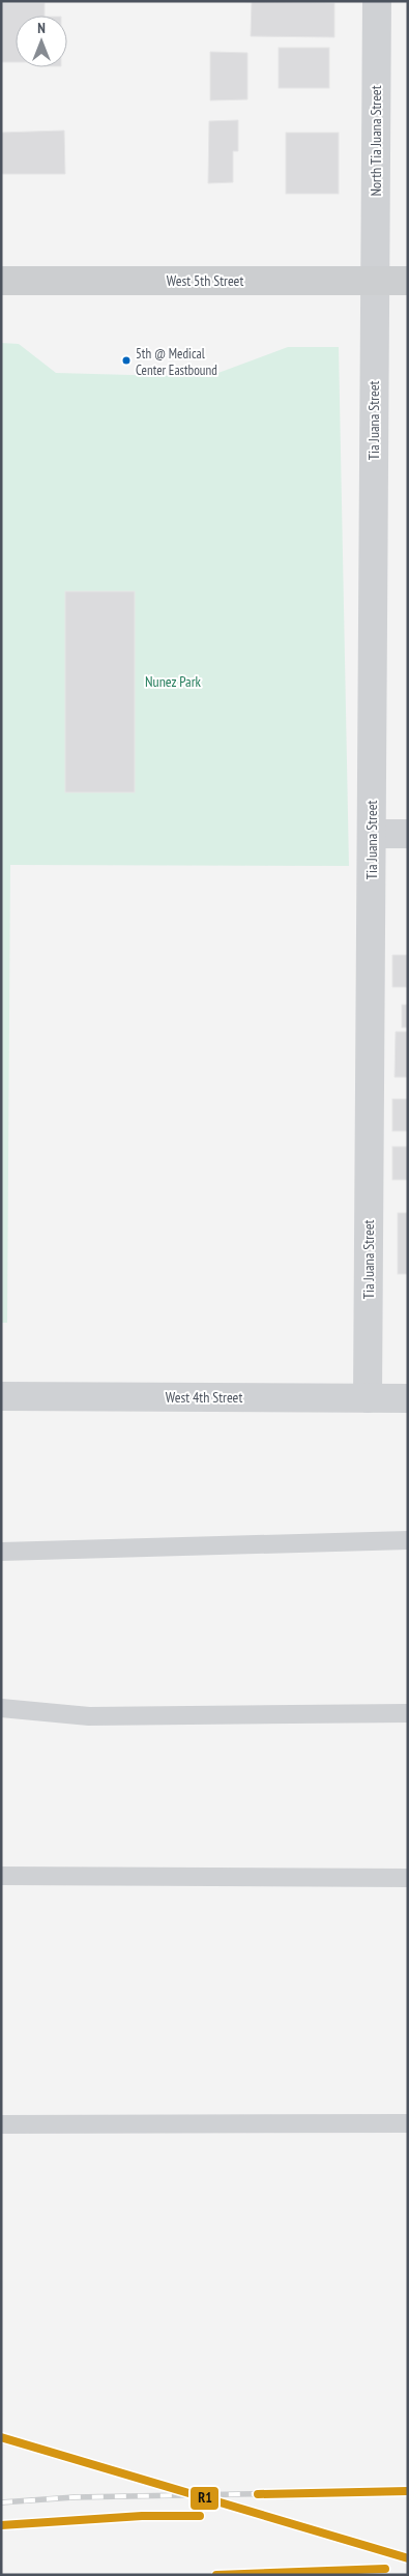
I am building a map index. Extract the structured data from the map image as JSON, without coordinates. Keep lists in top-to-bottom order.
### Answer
{
  "streets": {
    "main road": ["West 5th Street"],
    "street": ["North Tia Juana Street", "Tia Juana Street", "West 4th Street"]
  },
  "crossings": [
    ["North Tia Juana Street", "West 5th Street"],
    ["North Tia Juana Street", "Tia Juana Street"],
    ["West 5th Street", "Tia Juana Street"],
    ["Tia Juana Street", "West 4th Street"]
  ],
  "parks": ["Nunez Park"],
  "places": ["5th @ Medical Center Eastbound"],
  "lines": ["transit line R1"],
  "north": "top"
}
